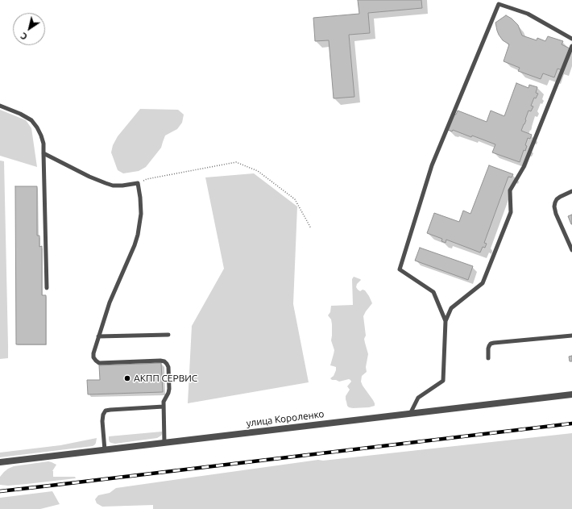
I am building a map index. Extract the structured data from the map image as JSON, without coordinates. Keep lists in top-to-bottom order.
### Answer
{
  "streets": {
    "street": ["улица Короленко"]
  },
  "places": ["АКПП СЕРВИС"],
  "north": "bottom left"
}
